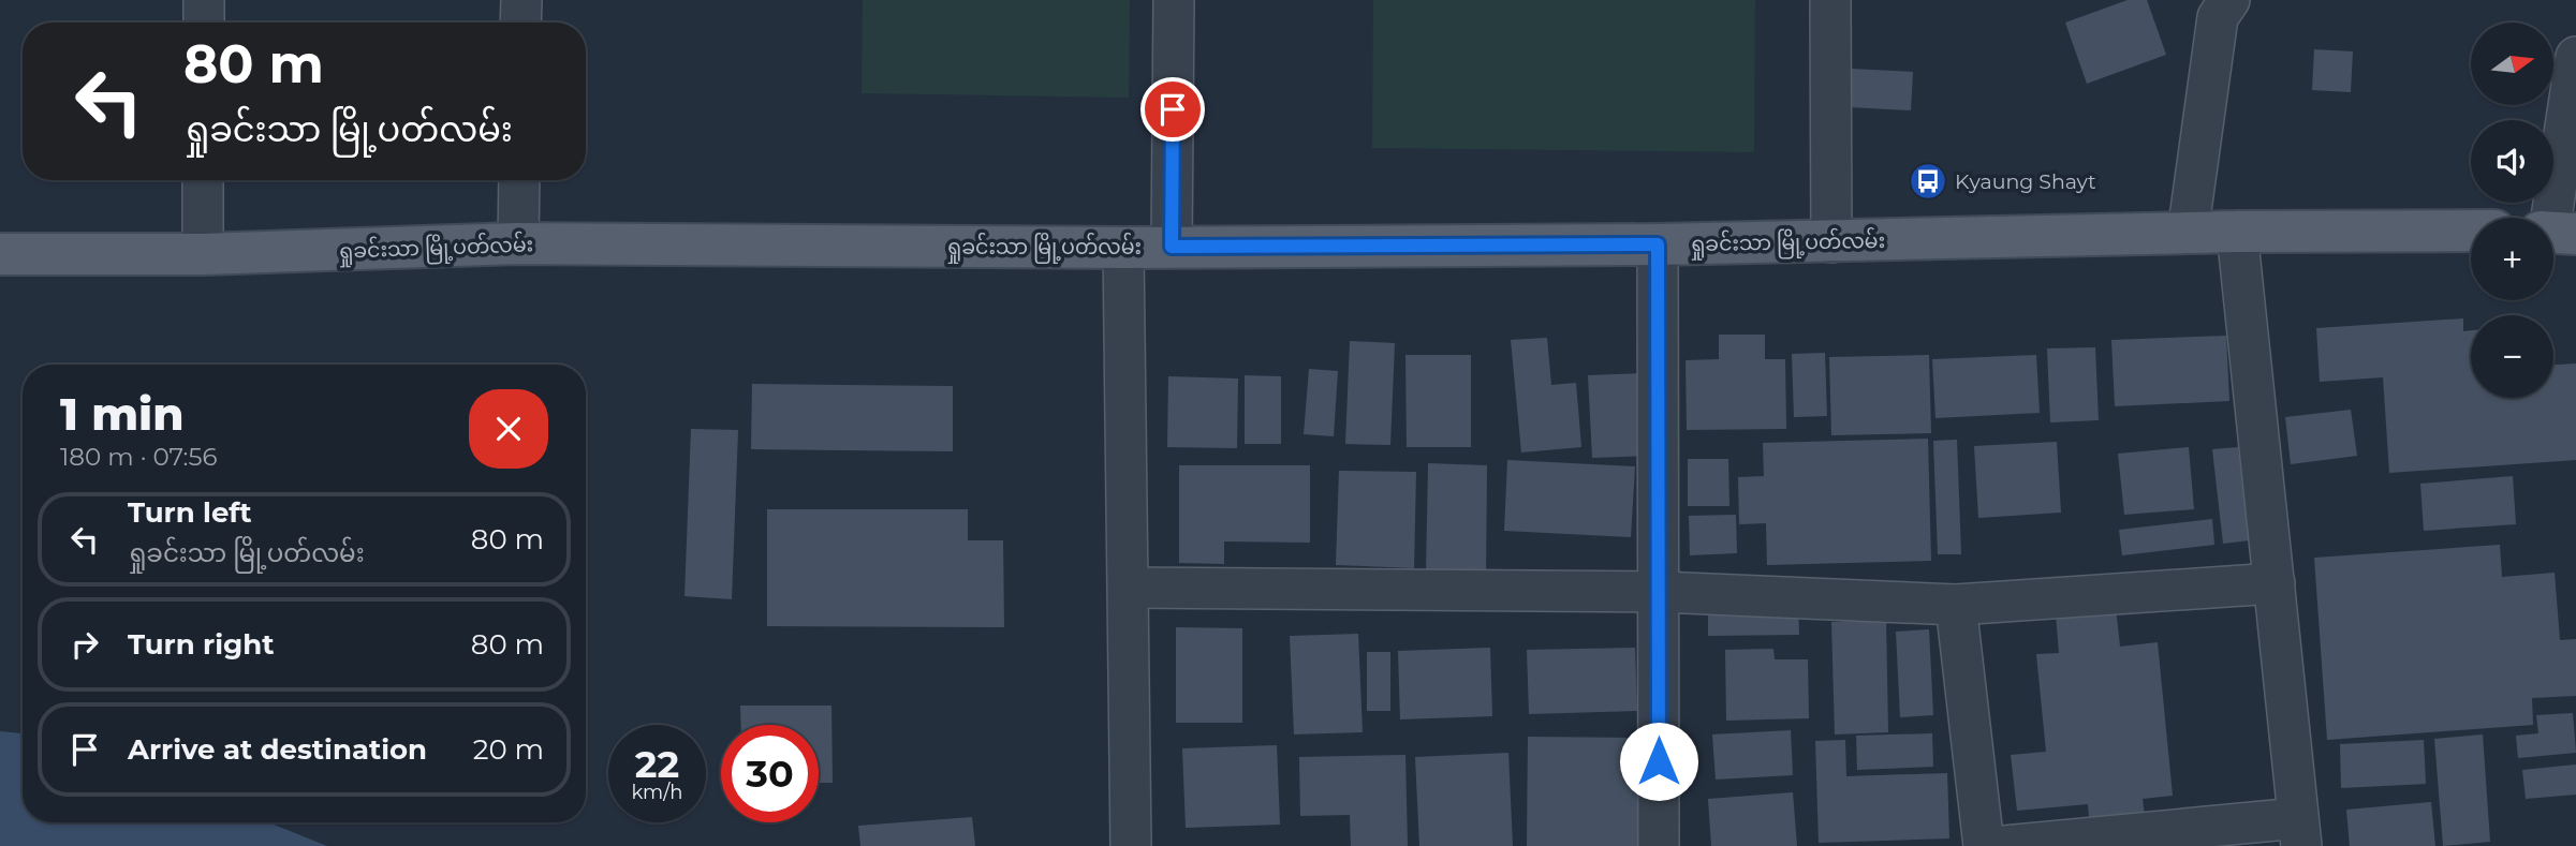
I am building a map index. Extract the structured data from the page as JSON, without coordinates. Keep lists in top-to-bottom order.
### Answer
{
  "streets": {
    "main road": ["ရှုခင်းသာ မြို့ပတ်လမ်း"]
  },
  "places": {
    "bus stop": ["Kyaung Shayt"]
  },
  "north": "right",
  "page": {
    "map_buttons": ["+", "−"],
    "turn": ["80 m", "ရှုခင်းသာ မြို့ပတ်လမ်း"],
    "heading": ["1 min", "180 m · 07:56"],
    "list": [
      {
        "name": "Turn left",
        "note": "ရှုခင်းသာ မြို့ပတ်လမ်း",
        "value": "80 m"
      },
      {
        "name": "Turn right",
        "value": "80 m"
      },
      {
        "name": "Arrive at destination",
        "value": "20 m"
      }
    ],
    "speed": "22 km/h",
    "limit": "30"
  }
}
